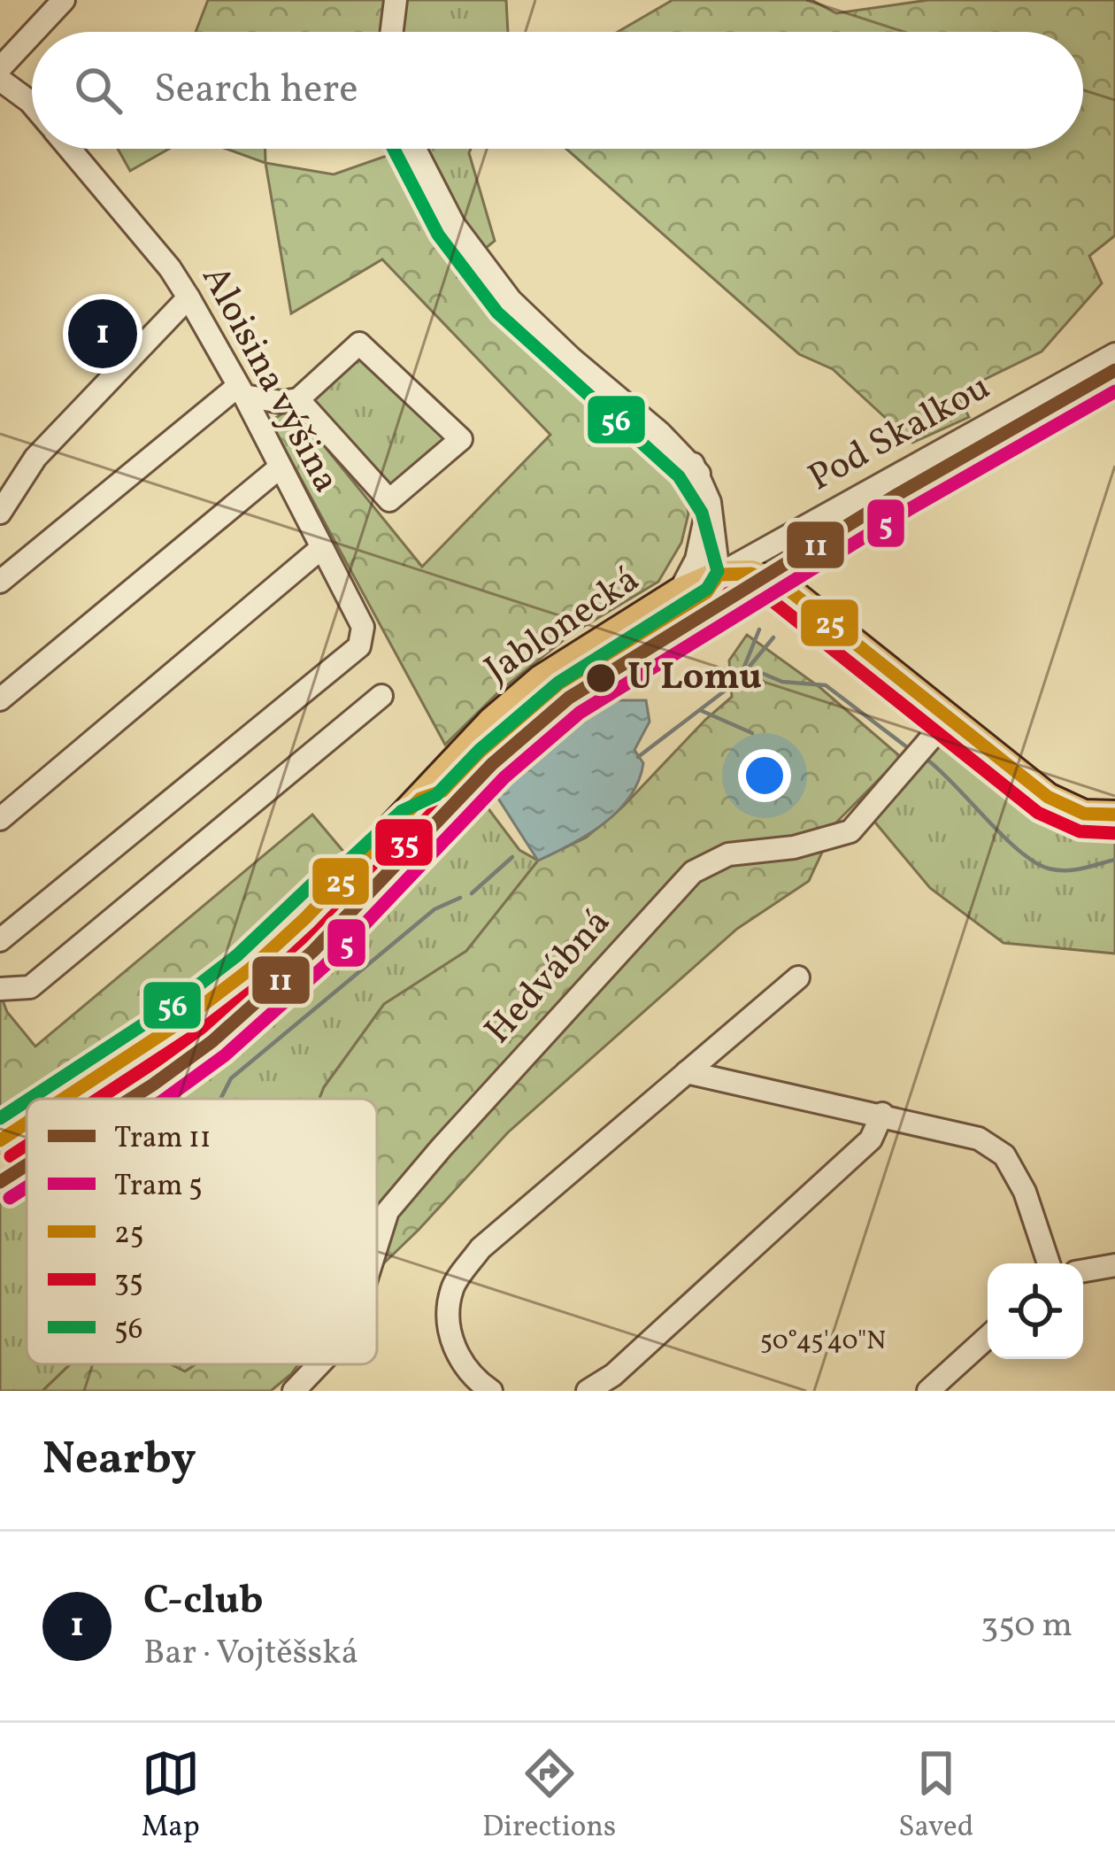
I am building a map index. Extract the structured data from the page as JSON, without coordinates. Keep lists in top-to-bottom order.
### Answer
{
  "streets": {
    "main road": ["Jablonecká"],
    "street": ["Aloisina výšina", "Pod Skalkou", "Hedvábná"]
  },
  "crossings": [
    ["Pod Skalkou", "Jablonecká"]
  ],
  "places": ["U Lomu"],
  "lines": [
    "transit line 56",
    "tram line 11",
    "tram line 5",
    "transit line 25",
    "transit line 35"
  ],
  "legend": [
    "Tram 11",
    "Tram 5",
    "25",
    "35",
    "56"
  ],
  "page": {
    "search": "Search here",
    "pins": "1",
    "heading": "Nearby",
    "list": [
      {
        "mark": "1",
        "name": "C-club",
        "note": "Bar · Vojtěšská",
        "value": "350 m"
      }
    ],
    "nav": ["Map", "Directions", "Saved"]
  },
  "coordinates": ["50°45'40\"N"]
}
